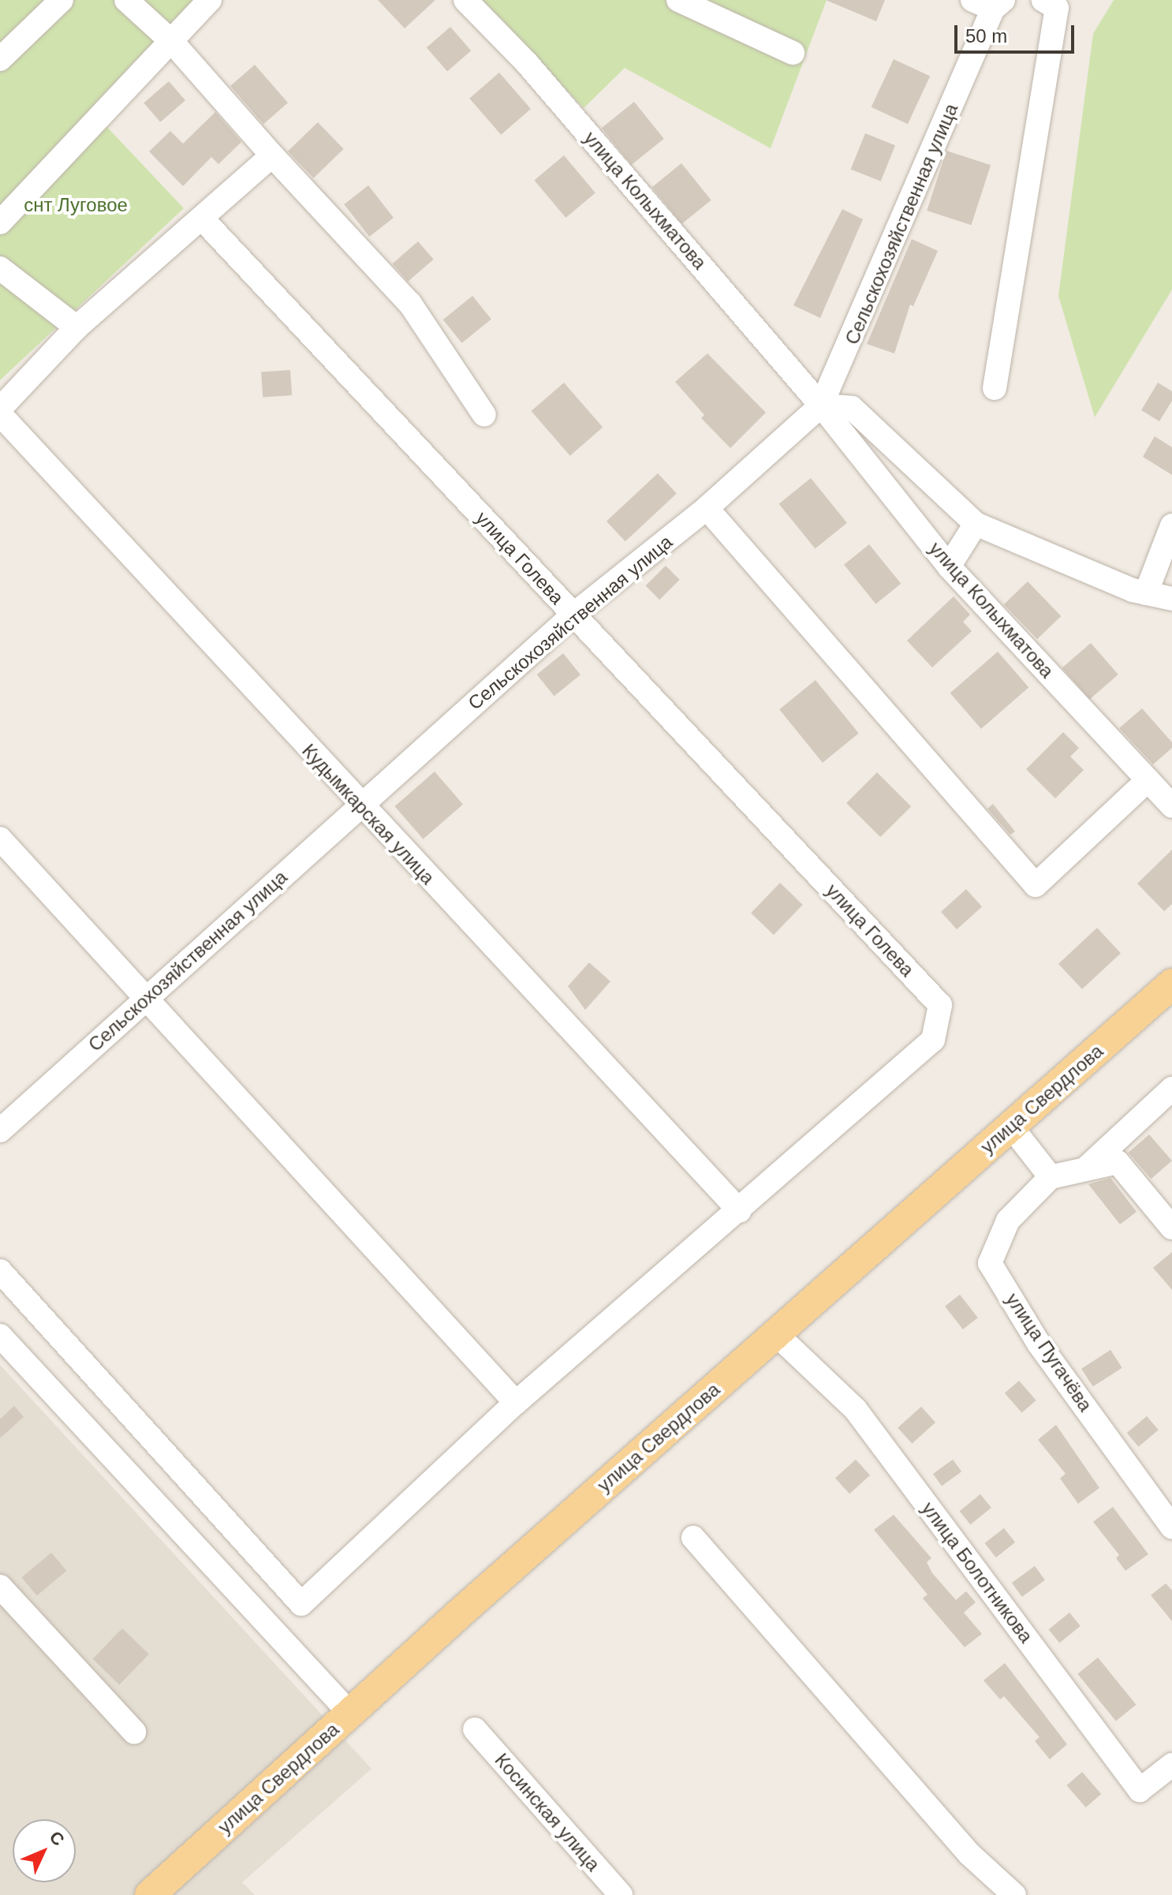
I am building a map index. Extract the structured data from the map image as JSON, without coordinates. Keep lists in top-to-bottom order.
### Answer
{
  "streets": {
    "main road": ["улица Свердлова"],
    "street": [
      "улица Колыхматова",
      "Сельскохозяйственная улица",
      "улица Голева",
      "Кудымкарская улица",
      "улица Пугачёва",
      "улица Болотникова",
      "Косинская улица"
    ]
  },
  "crossings": [
    ["улица Колыхматова", "Сельскохозяйственная улица"],
    ["Сельскохозяйственная улица", "улица Голева"],
    ["Сельскохозяйственная улица", "Кудымкарская улица"],
    ["улица Голева", "Кудымкарская улица"],
    ["улица Свердлова", "улица Болотникова"]
  ],
  "parks": ["снт Луговое"],
  "scale_bar": "50 m",
  "north": "top right"
}
